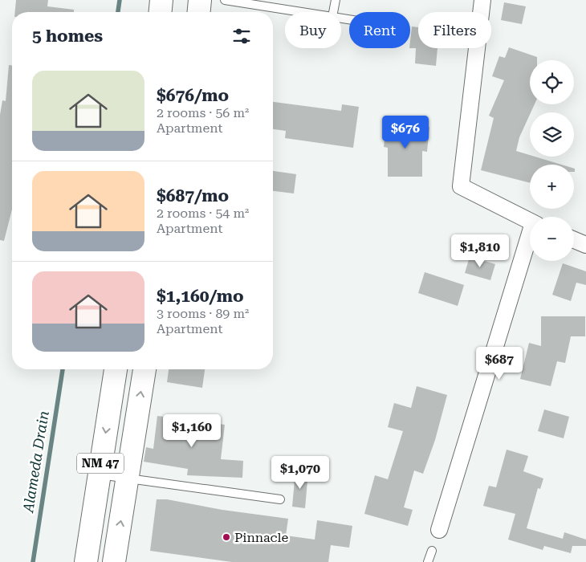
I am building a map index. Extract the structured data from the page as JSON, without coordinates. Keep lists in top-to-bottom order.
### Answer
{
  "streets": {
    "main road": ["NM 47"]
  },
  "water": ["Alameda Drain"],
  "places": ["Pinnacle"],
  "page": {
    "chip": ["Buy", "Rent", "Filters"],
    "heading": "5 homes",
    "map_buttons": ["+", "−"],
    "list": [
      {
        "name": "$676/mo",
        "note": "2 rooms · 56 m² · Apartment"
      },
      {
        "name": "$687/mo",
        "note": "2 rooms · 54 m² · Apartment"
      },
      {
        "name": "$1,160/mo",
        "note": "3 rooms · 89 m² · Apartment"
      }
    ],
    "price": [
      "$676",
      "$1,810",
      "$687",
      "$1,160",
      "$1,070"
    ]
  }
}
